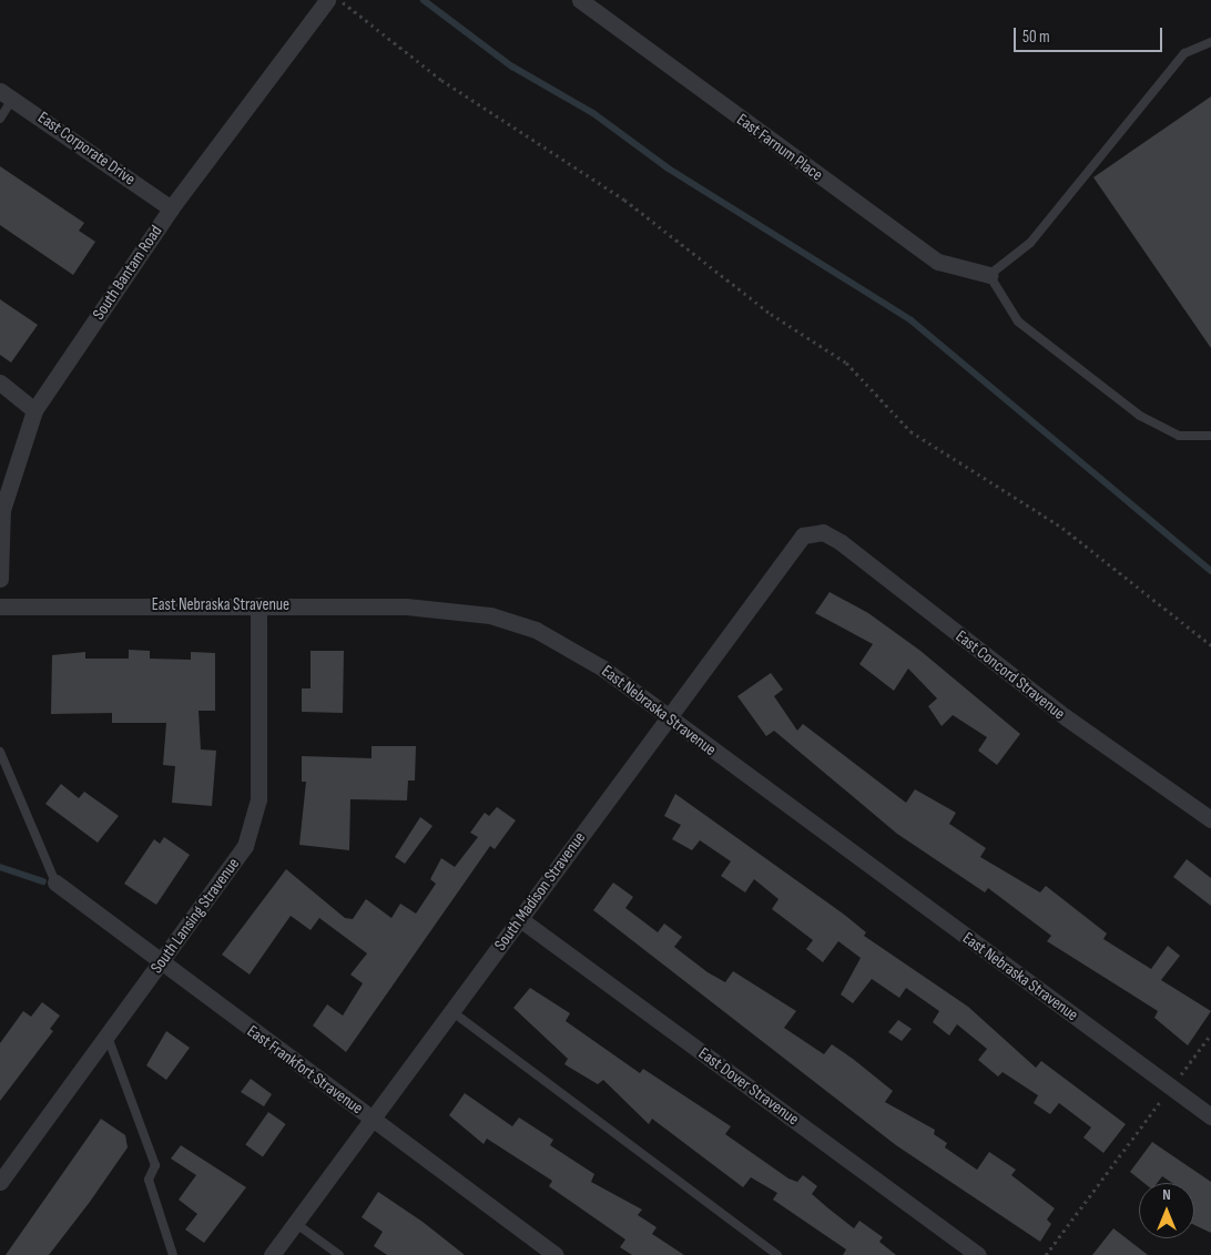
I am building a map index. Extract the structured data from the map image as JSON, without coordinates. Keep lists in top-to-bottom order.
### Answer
{
  "streets": {
    "street": [
      "East Farnum Place",
      "East Corporate Drive",
      "South Bantam Road",
      "East Nebraska Stravenue",
      "East Concord Stravenue",
      "South Madison Stravenue",
      "South Lansing Stravenue",
      "East Frankfort Stravenue",
      "East Dover Stravenue"
    ]
  },
  "crossings": [
    ["East Corporate Drive", "South Bantam Road"],
    ["East Nebraska Stravenue", "South Madison Stravenue"],
    ["East Nebraska Stravenue", "South Lansing Stravenue"],
    ["East Concord Stravenue", "South Madison Stravenue"],
    ["South Madison Stravenue", "East Frankfort Stravenue"],
    ["South Madison Stravenue", "East Dover Stravenue"],
    ["South Lansing Stravenue", "East Frankfort Stravenue"]
  ],
  "scale_bar": "50 m",
  "north": "top"
}
